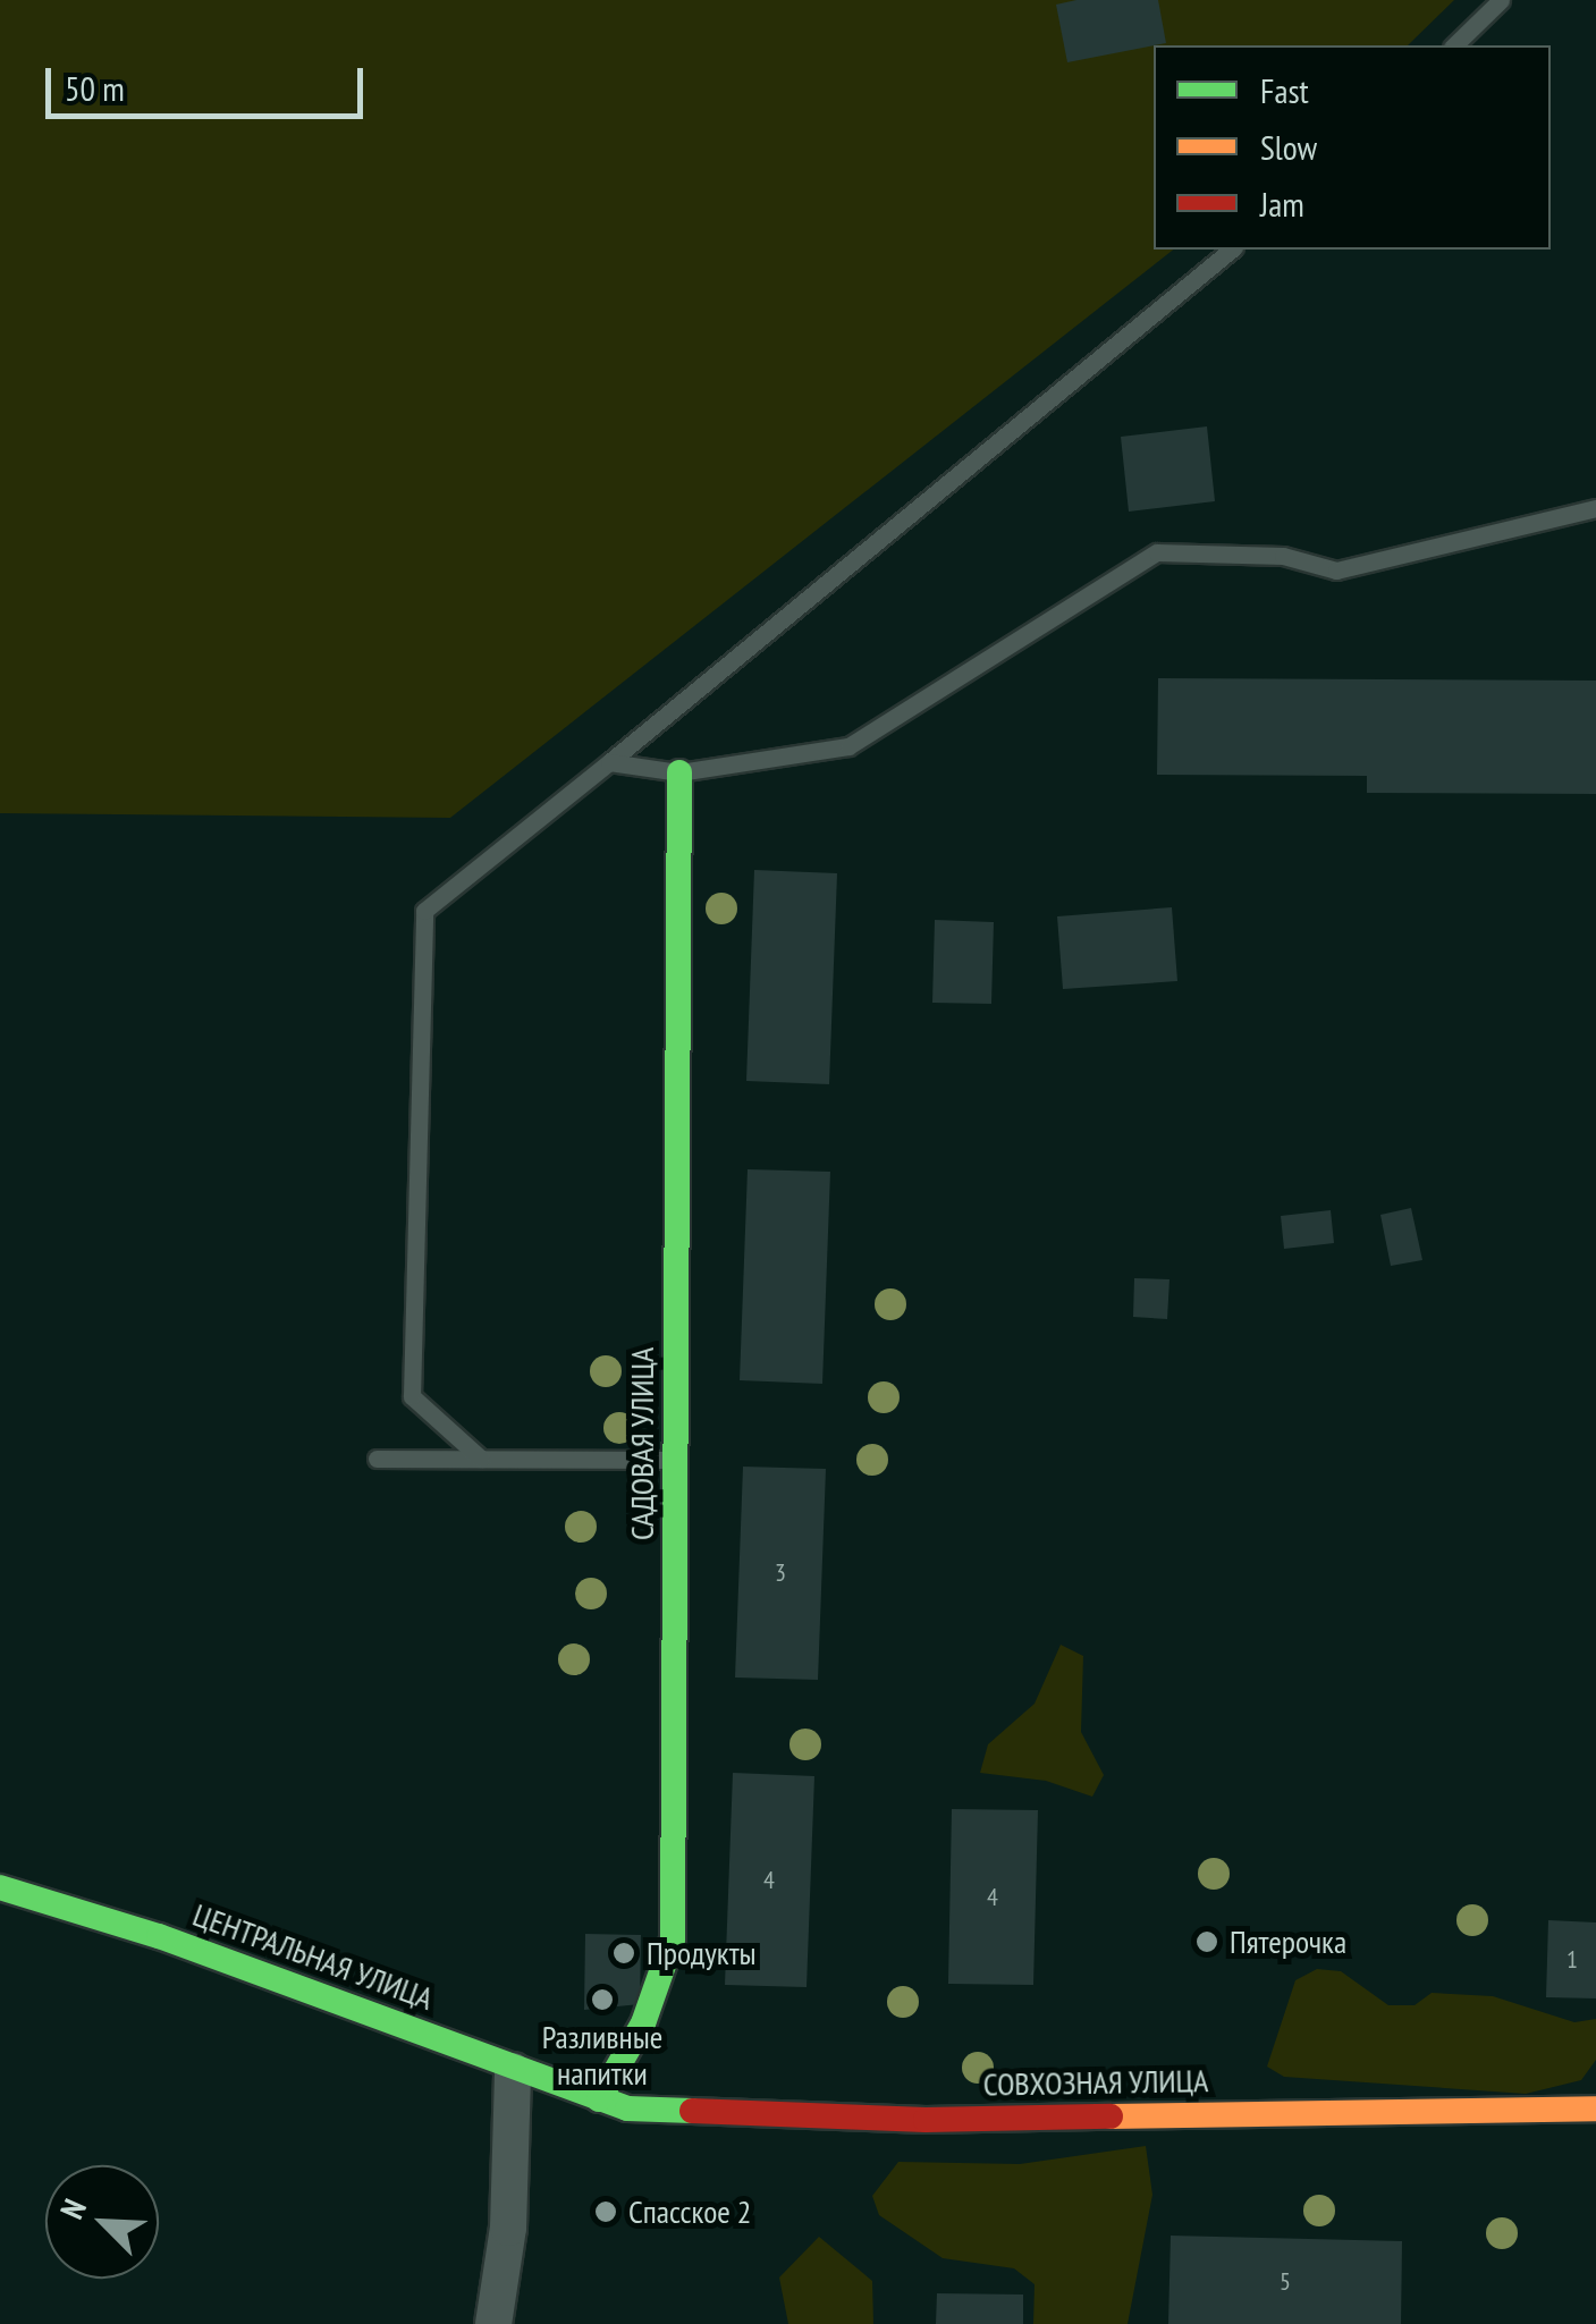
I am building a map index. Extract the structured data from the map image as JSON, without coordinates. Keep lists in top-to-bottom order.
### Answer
{
  "streets": {
    "street": ["САДОВАЯ УЛИЦА", "ЦЕНТРАЛЬНАЯ УЛИЦА", "СОВХОЗНАЯ УЛИЦА"]
  },
  "crossings": [
    ["САДОВАЯ УЛИЦА", "ЦЕНТРАЛЬНАЯ УЛИЦА"],
    ["САДОВАЯ УЛИЦА", "СОВХОЗНАЯ УЛИЦА"],
    ["ЦЕНТРАЛЬНАЯ УЛИЦА", "СОВХОЗНАЯ УЛИЦА"]
  ],
  "places": [
    "Пятерочка",
    "Продукты",
    "Разливные напитки",
    "Спасское 2"
  ],
  "house_numbers": [
    "3",
    "4",
    "4",
    "1",
    "5"
  ],
  "legend": ["Fast", "Slow", "Jam"],
  "scale_bar": "50 m",
  "north": "top left"
}
